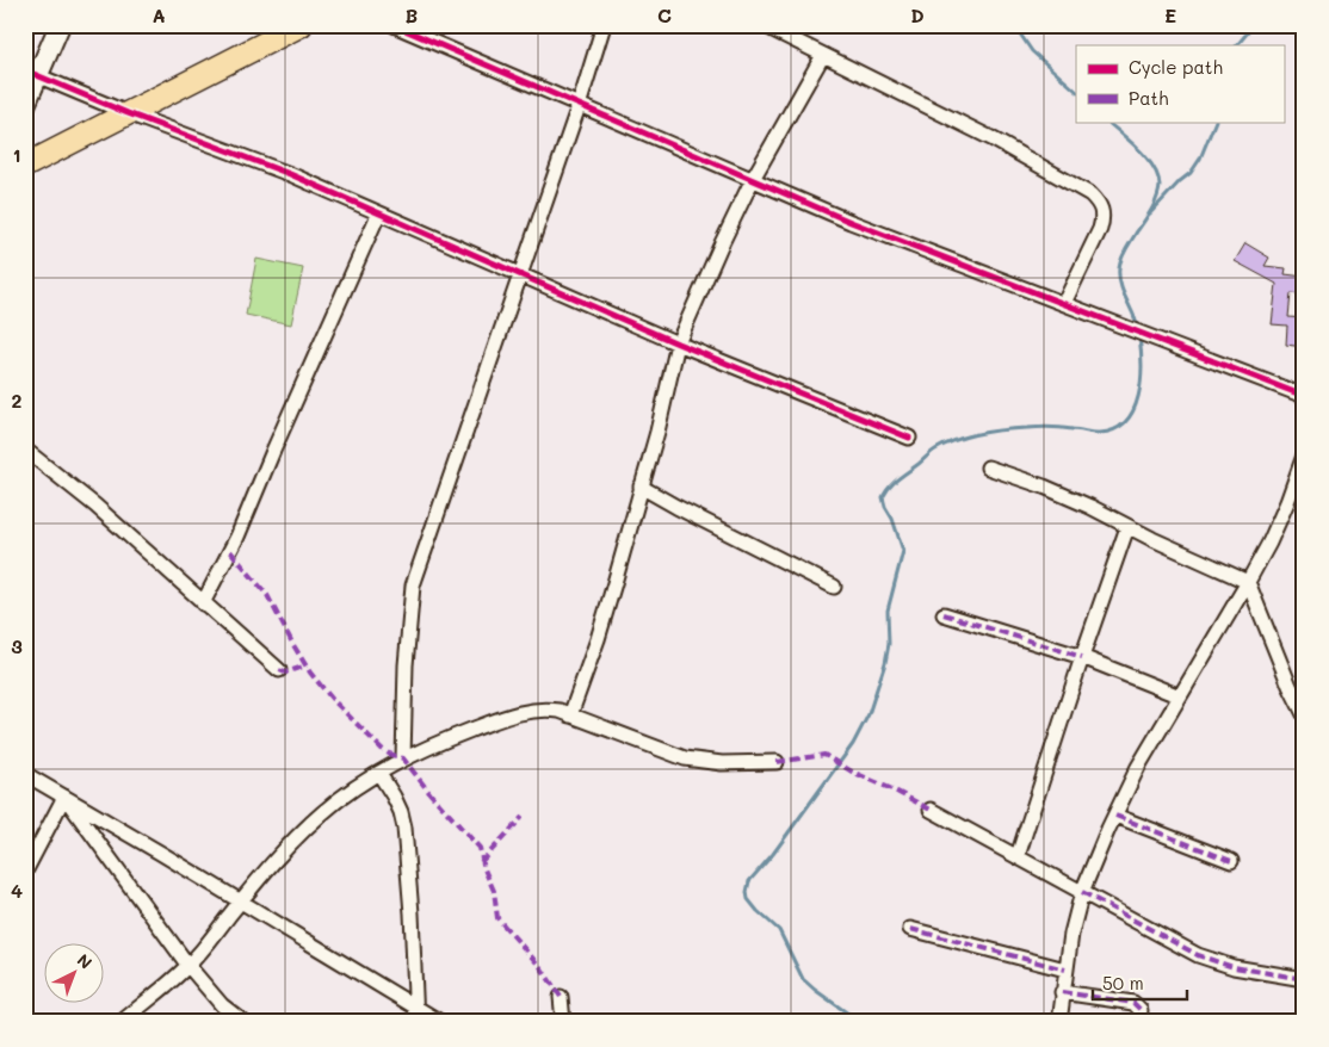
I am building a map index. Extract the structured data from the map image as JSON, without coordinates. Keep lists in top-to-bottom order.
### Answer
{
  "legend": ["Cycle path", "Path"],
  "scale_bar": "50 m",
  "north": "top right",
  "grid": {
    "columns": [
      "A",
      "B",
      "C",
      "D",
      "E"
    ],
    "rows": [
      "1",
      "2",
      "3",
      "4"
    ]
  }
}
